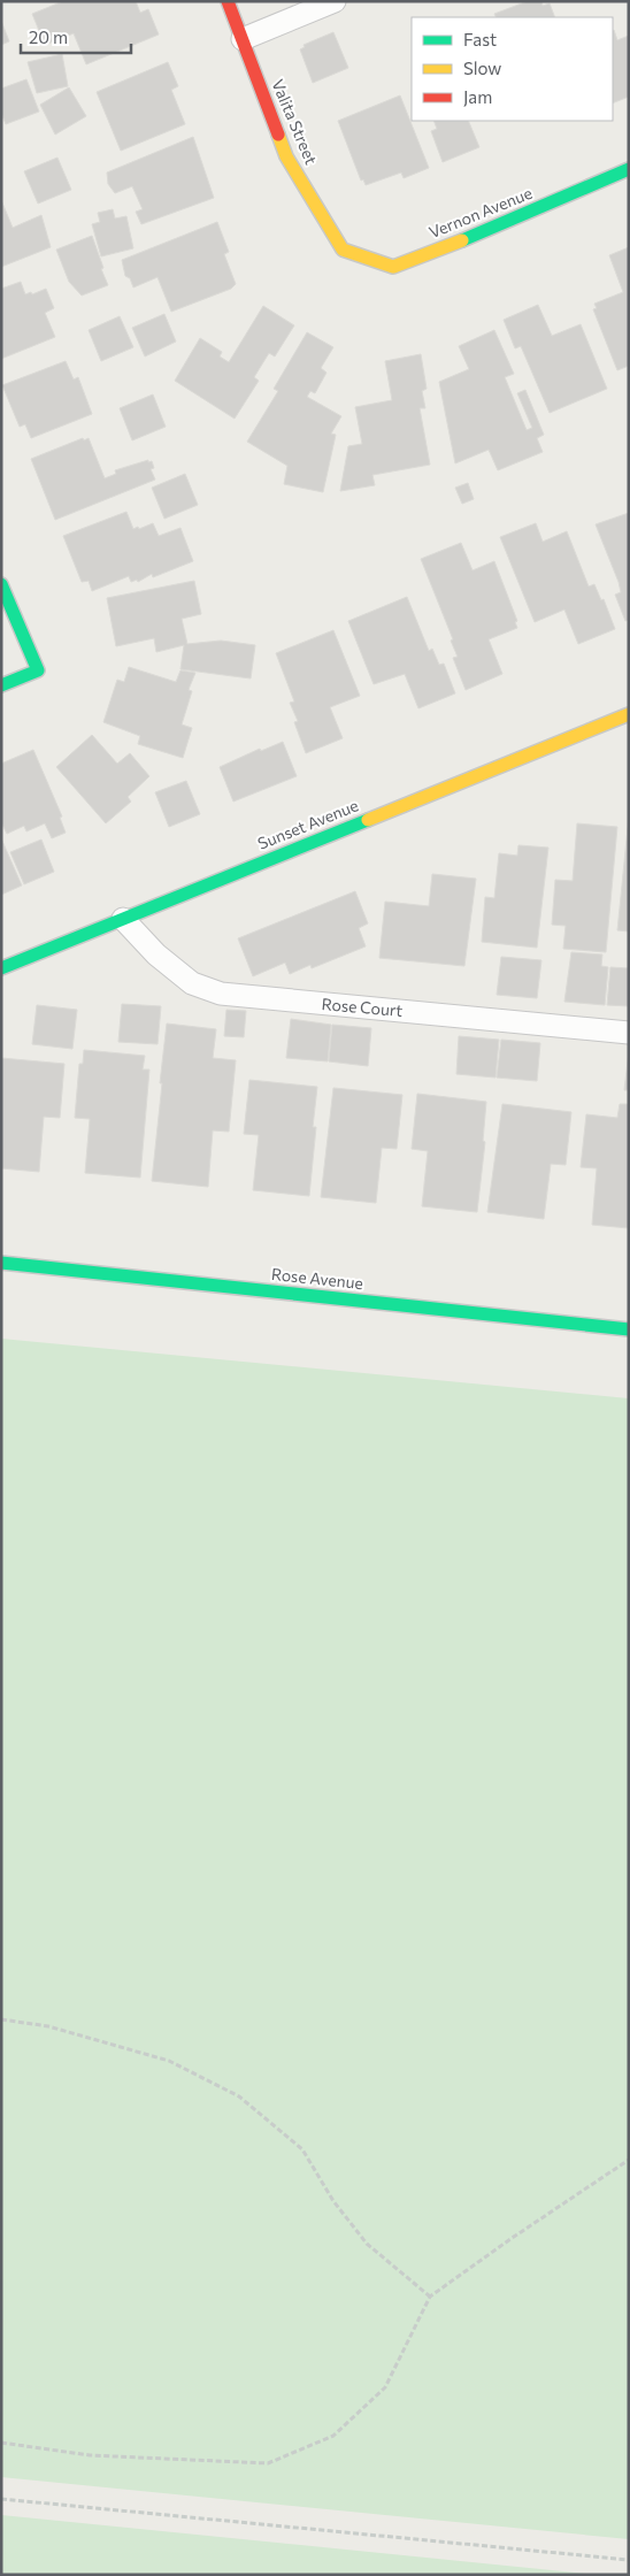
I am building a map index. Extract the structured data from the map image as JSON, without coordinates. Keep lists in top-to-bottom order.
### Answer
{
  "streets": {
    "street": [
      "Valita Street",
      "Vernon Avenue",
      "Sunset Avenue",
      "Rose Avenue"
    ],
    "lane": ["Rose Court"]
  },
  "crossings": [
    ["Valita Street", "Vernon Avenue"],
    ["Sunset Avenue", "Rose Court"]
  ],
  "legend": ["Fast", "Slow", "Jam"],
  "scale_bar": "20 m"
}
